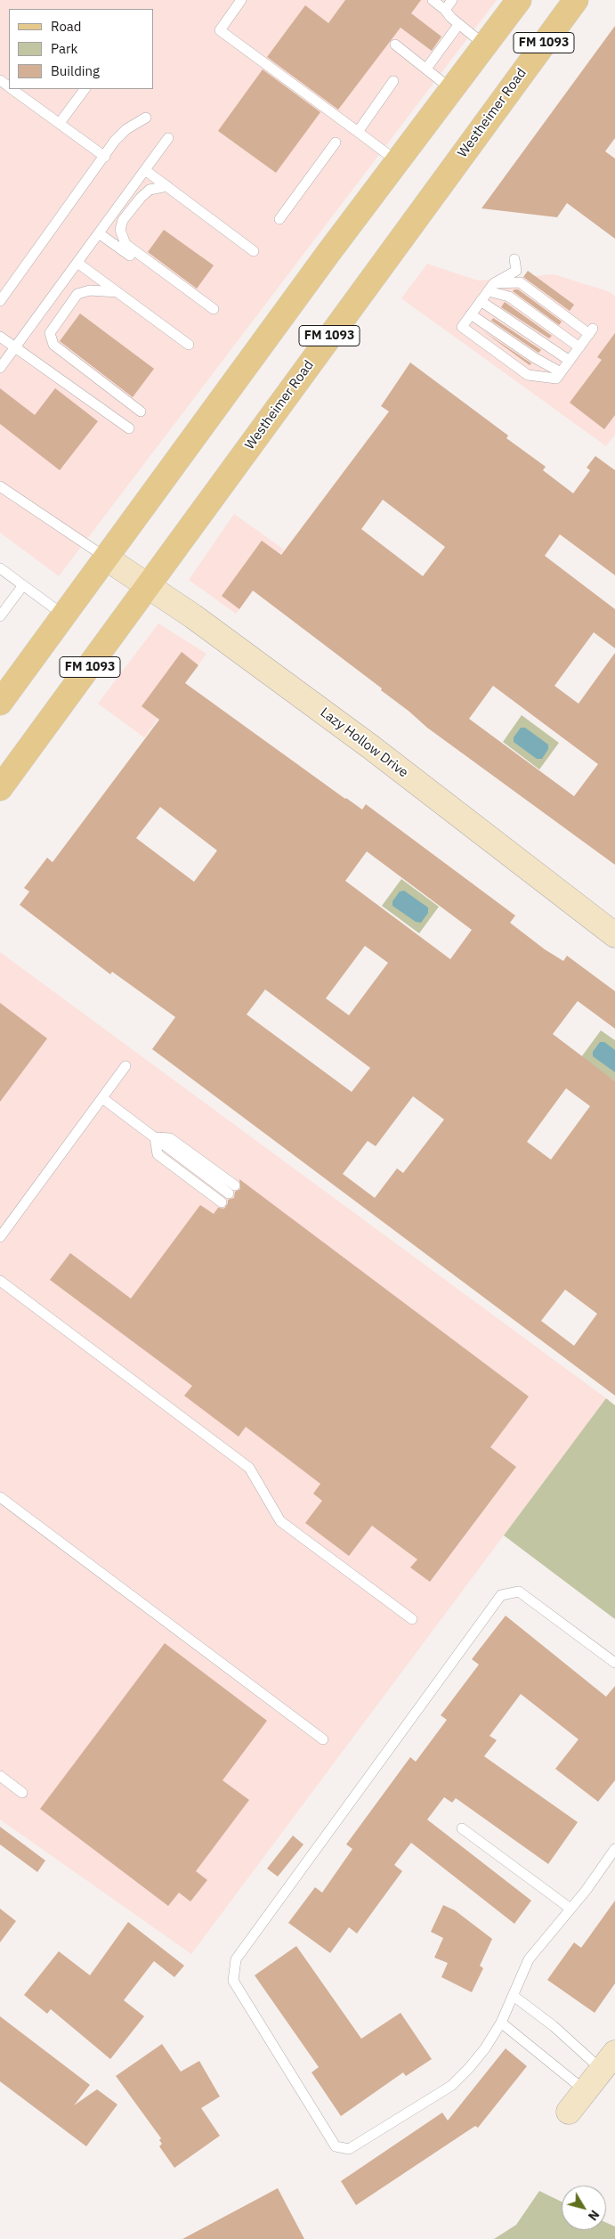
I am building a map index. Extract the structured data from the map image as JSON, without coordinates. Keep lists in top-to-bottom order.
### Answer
{
  "streets": {
    "main road": ["FM 1093", "Westheimer Road"],
    "street": ["Lazy Hollow Drive"]
  },
  "crossings": [
    ["FM 1093", "Lazy Hollow Drive"],
    ["Westheimer Road", "Lazy Hollow Drive"]
  ],
  "legend": ["Road", "Park", "Building"],
  "north": "bottom right"
}
